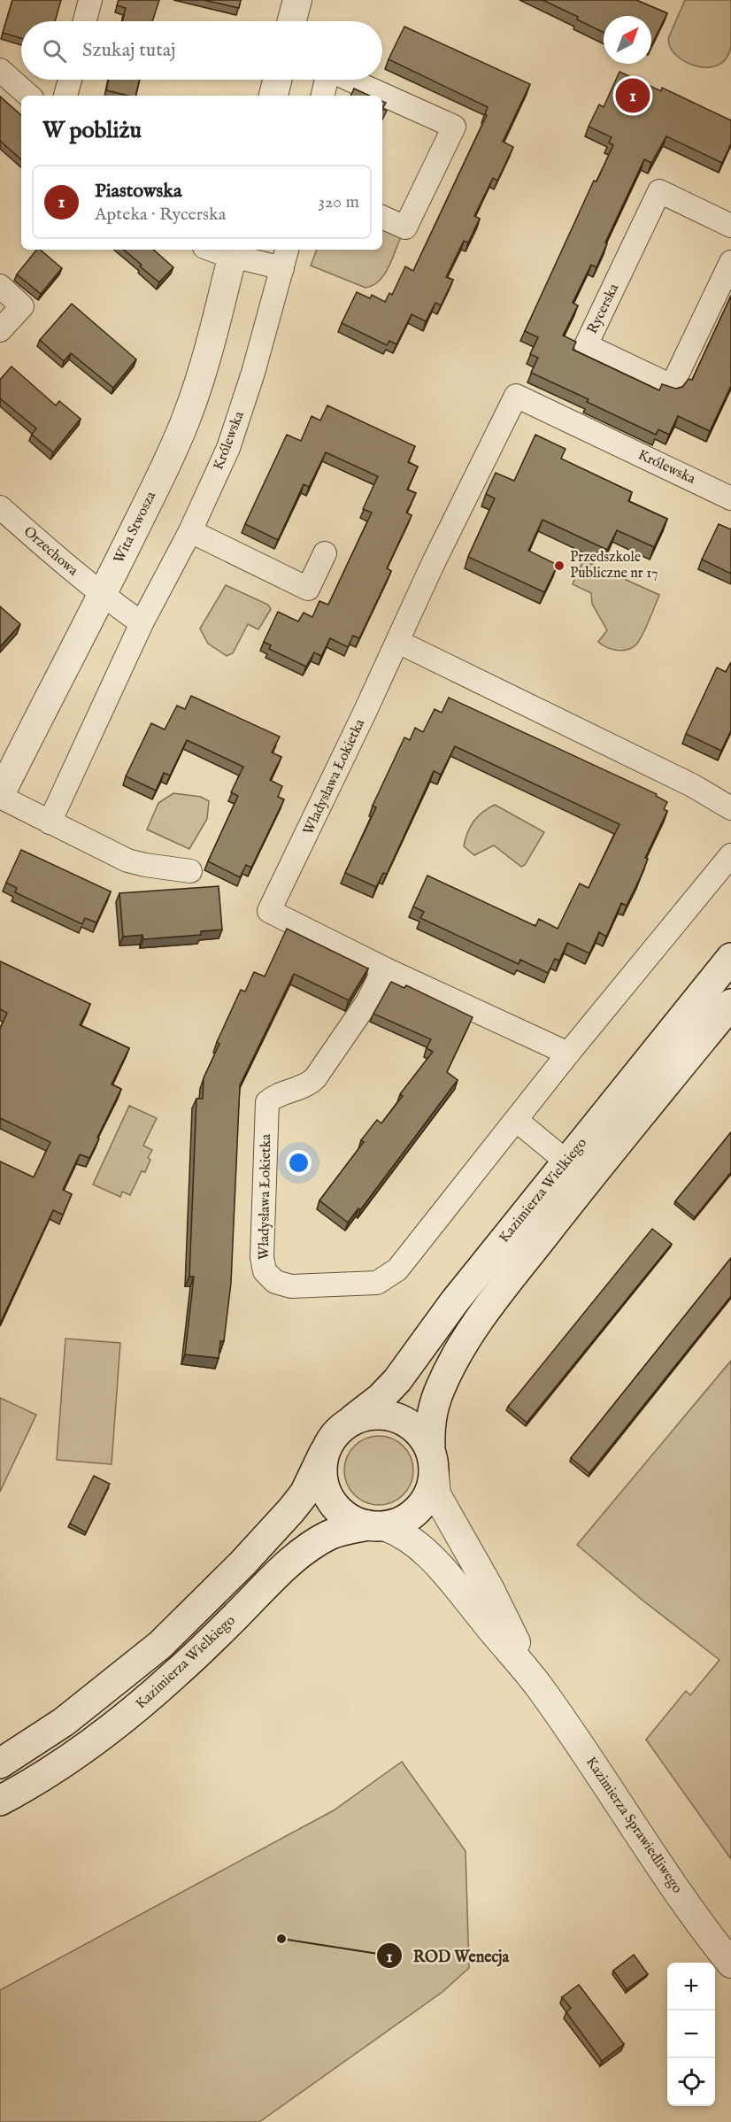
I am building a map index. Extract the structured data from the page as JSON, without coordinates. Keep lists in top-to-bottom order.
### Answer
{
  "streets": {
    "main road": ["Kazimierza Wielkiego"],
    "street": [
      "Rycerska",
      "Królewska",
      "Wita Stwosza",
      "Orzechowa",
      "Władysława Łokietka",
      "Kazimierza Sprawiedliwego"
    ]
  },
  "crossings": [
    ["Królewska", "Władysława Łokietka"],
    ["Wita Stwosza", "Orzechowa"],
    ["Kazimierza Wielkiego", "Kazimierza Sprawiedliwego"]
  ],
  "places": ["Przedszkole Publiczne nr 17", "ROD Wenecja"],
  "north": "top right",
  "page": {
    "search": "Szukaj tutaj",
    "pins": "1",
    "heading": "W pobliżu",
    "list": [
      {
        "mark": "1",
        "name": "Piastowska",
        "note": "Apteka · Rycerska",
        "value": "320 m"
      }
    ],
    "map_buttons": ["+", "−"]
  }
}
